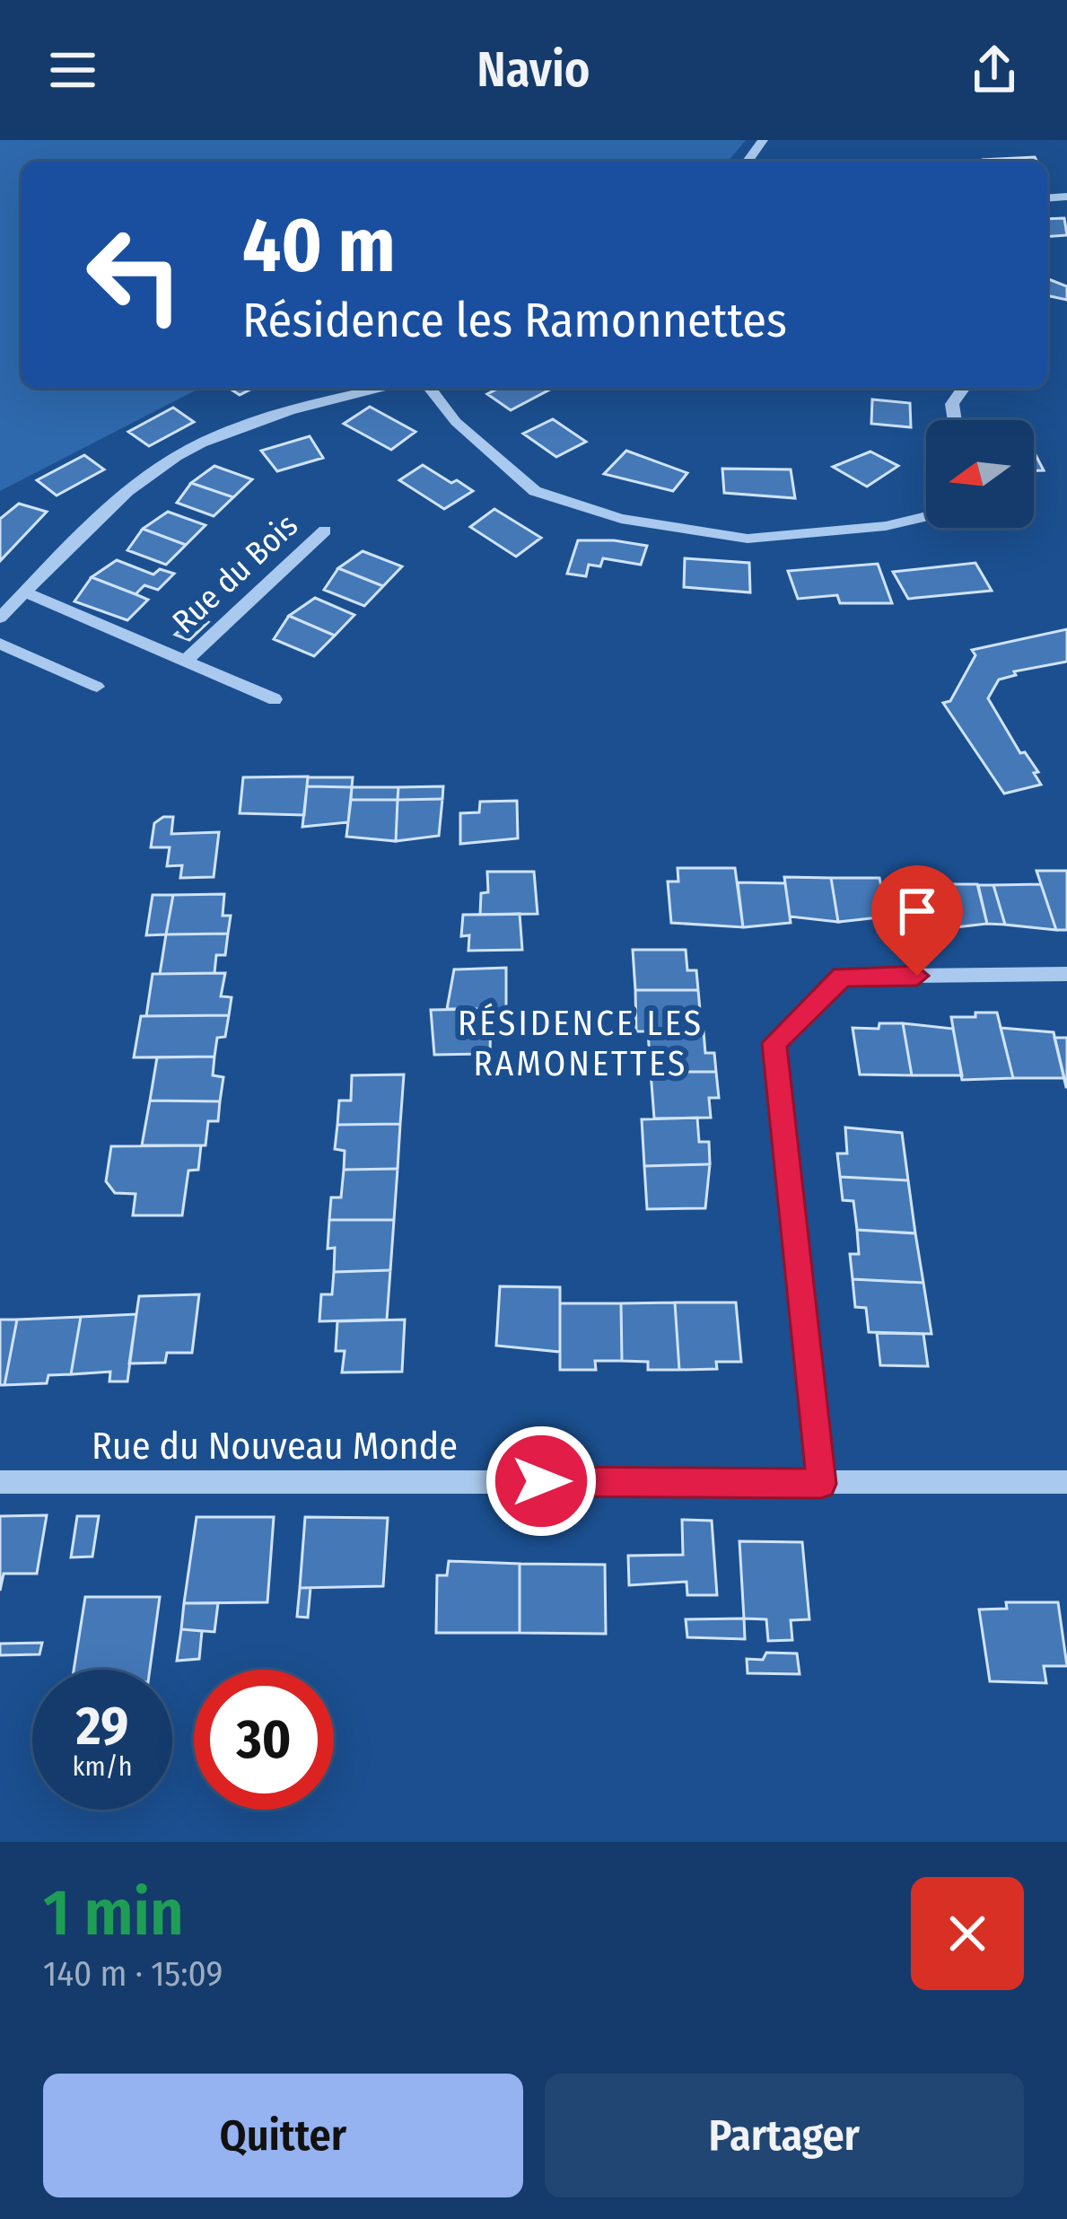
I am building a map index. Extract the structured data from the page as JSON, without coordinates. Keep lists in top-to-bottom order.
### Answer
{
  "streets": {
    "street": ["Rue du Bois", "Rue du Nouveau Monde"]
  },
  "districts": ["RÉSIDENCE LES RAMONETTES"],
  "north": "left",
  "page": {
    "header": "Navio",
    "turn": ["40 m", "Résidence les Ramonnettes"],
    "speed": "29 km/h",
    "limit": "30",
    "heading": ["1 min", "140 m · 15:09"],
    "buttons": ["Quitter", "Partager"]
  }
}
